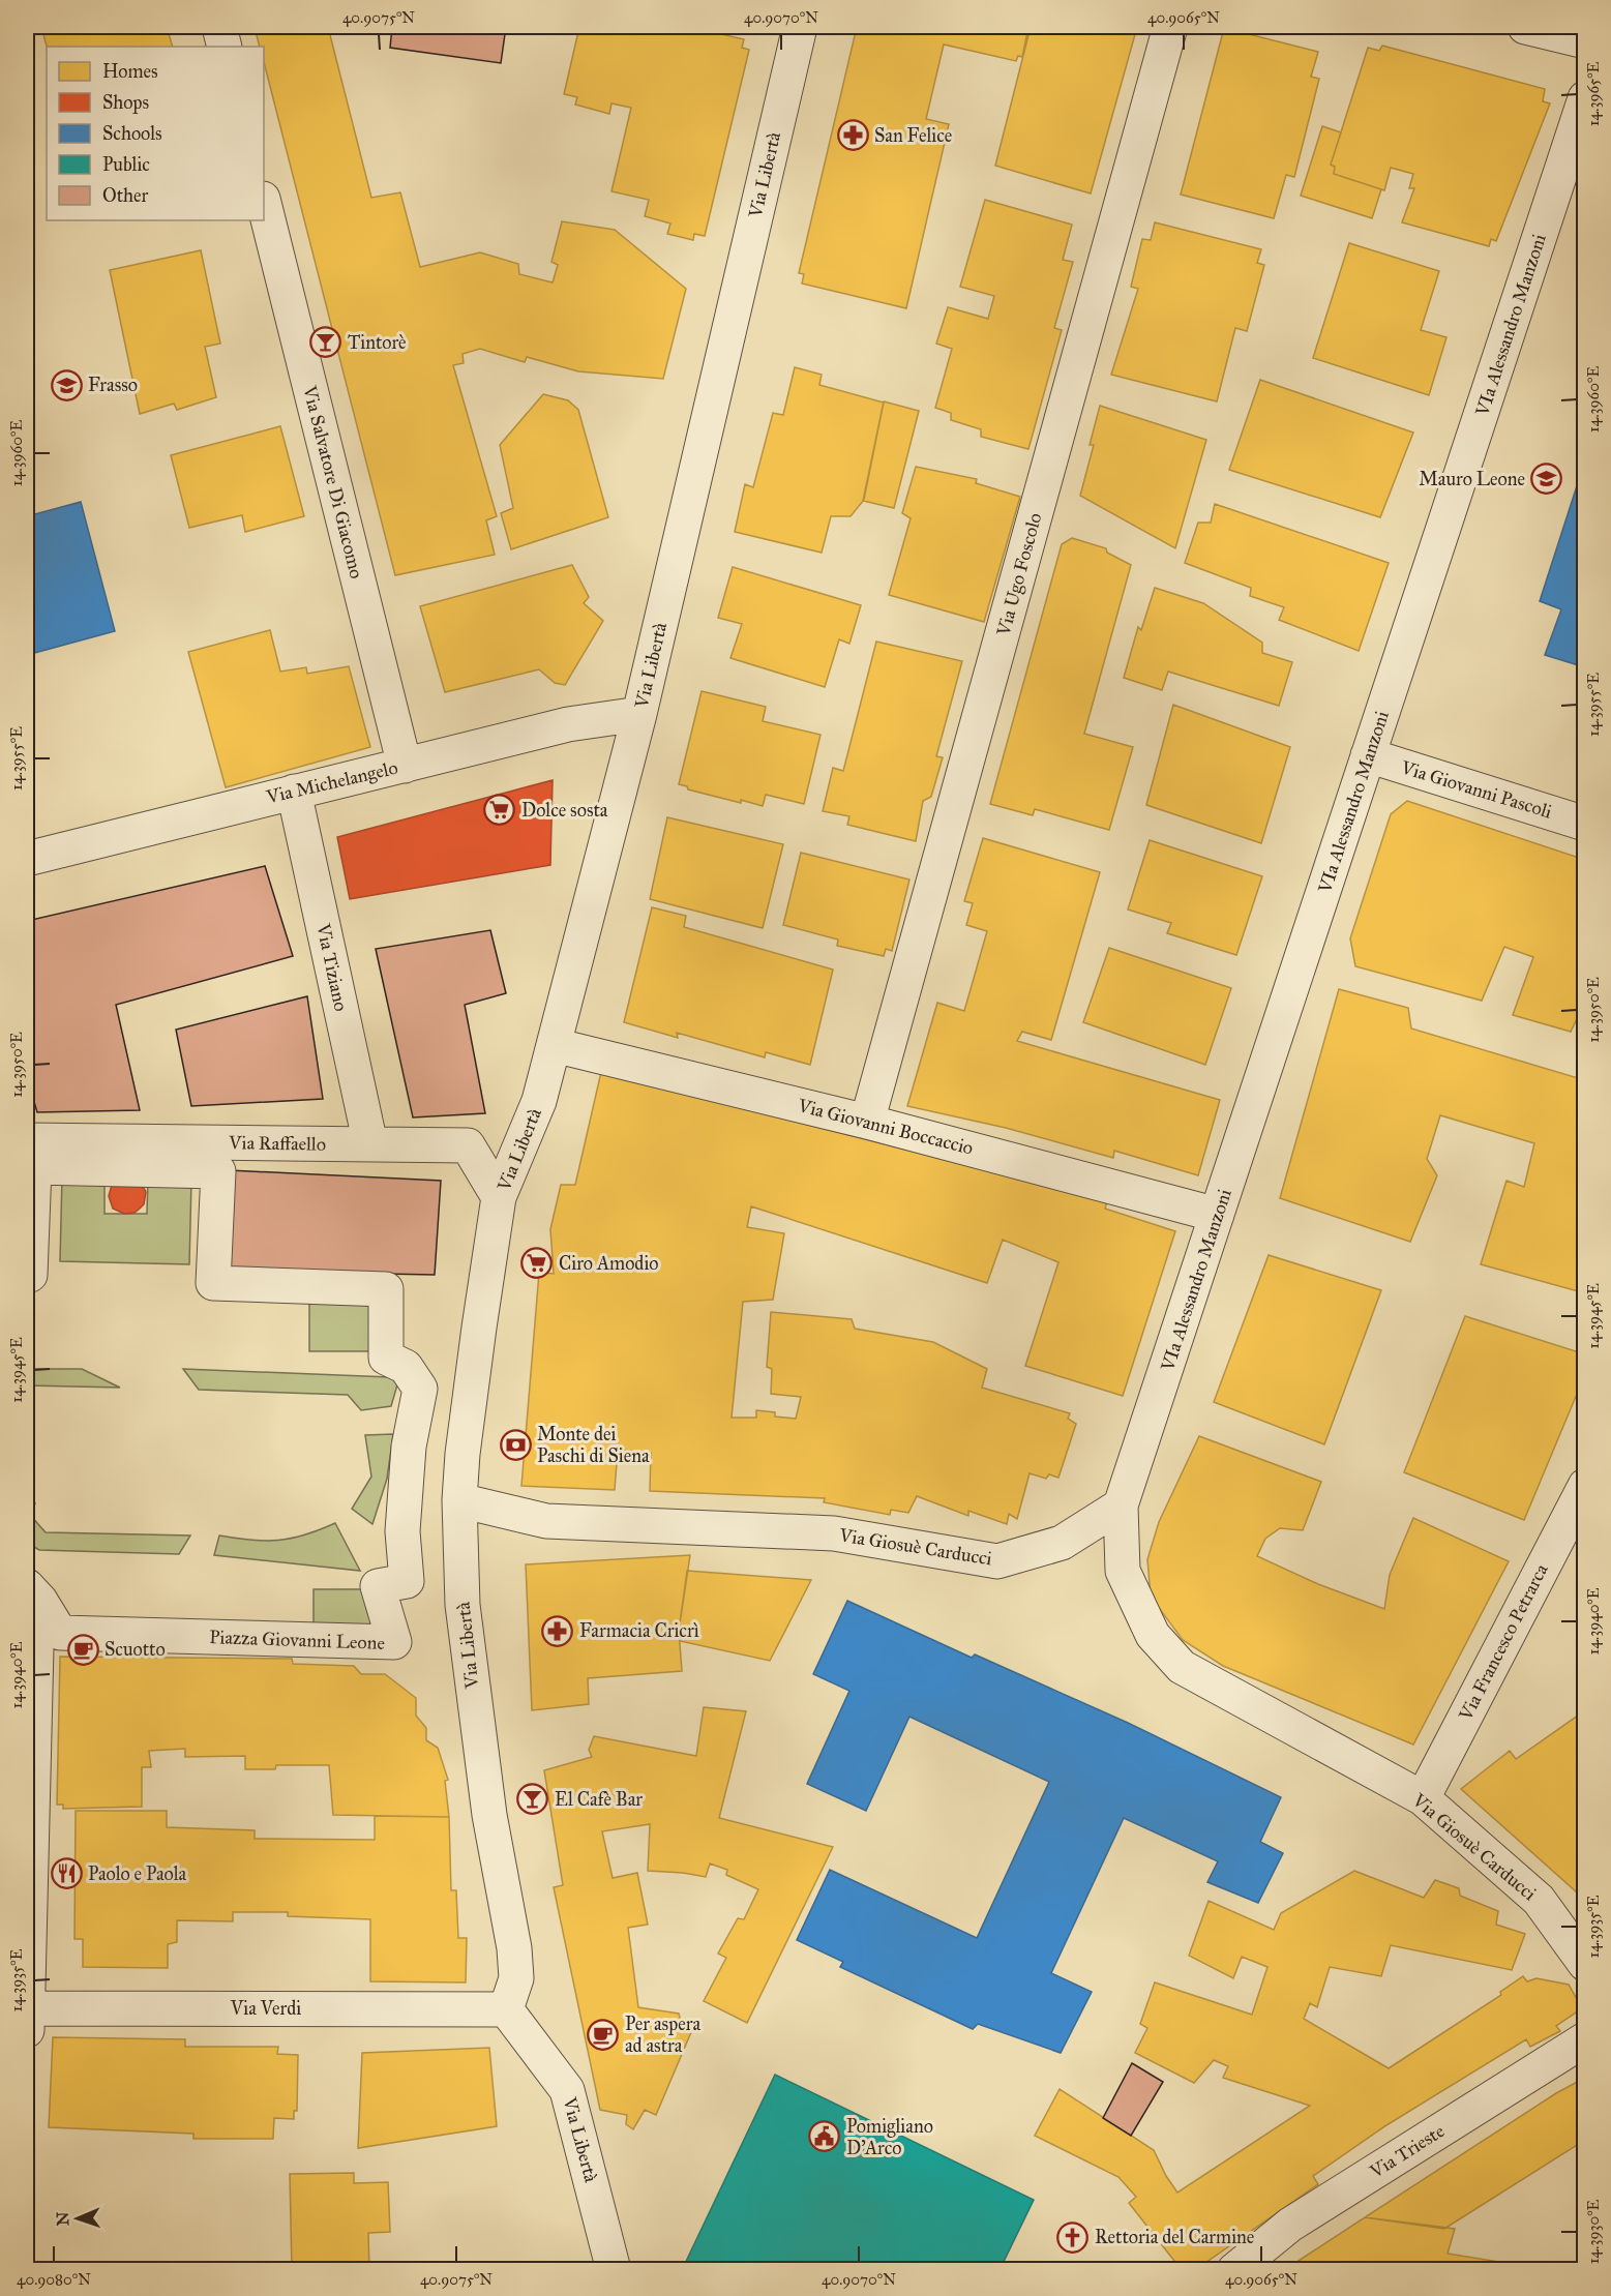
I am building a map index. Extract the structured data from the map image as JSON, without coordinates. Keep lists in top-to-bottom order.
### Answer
{
  "streets": {
    "street": [
      "Via Libertà",
      "VIa Alessandro Manzoni",
      "Via Salvatore Di Giacomo",
      "Via Ugo Foscolo",
      "Via Michelangelo",
      "Via Giovanni Pascoli",
      "Via Tiziano",
      "Via Giovanni Boccaccio",
      "Via Raffaello",
      "Via Giosuè Carducci",
      "Piazza Giovanni Leone",
      "Via Francesco Petrarca",
      "Via Verdi",
      "Via Trieste"
    ]
  },
  "crossings": [
    ["Via Libertà", "Via Michelangelo"],
    ["Via Libertà", "Via Giovanni Boccaccio"],
    ["Via Libertà", "Via Raffaello"],
    ["Via Libertà", "Via Giosuè Carducci"],
    ["Via Libertà", "Via Verdi"],
    ["VIa Alessandro Manzoni", "Via Giovanni Pascoli"],
    ["VIa Alessandro Manzoni", "Via Giovanni Boccaccio"],
    ["VIa Alessandro Manzoni", "Via Giosuè Carducci"],
    ["Via Salvatore Di Giacomo", "Via Michelangelo"],
    ["Via Ugo Foscolo", "Via Giovanni Boccaccio"],
    ["Via Michelangelo", "Via Tiziano"],
    ["Via Tiziano", "Via Raffaello"],
    ["Via Giosuè Carducci", "Via Francesco Petrarca"]
  ],
  "places": {
    "pharmacy": ["San Felice", "Farmacia Cricrì"],
    "bar": ["Tintorè", "El Cafè Bar"],
    "school or university": ["Frasso", "Mauro Leone"],
    "supermarket": ["Dolce sosta", "Ciro Amodio"],
    "bank": ["Monte dei Paschi di Siena"],
    "cafe": ["Scuotto", "Per aspera ad astra"],
    "restaurant": ["Paolo e Paola"],
    "public building": ["Pomigliano D'Arco"],
    "church": ["Rettoria del Carmine"]
  },
  "legend": [
    "Homes",
    "Shops",
    "Schools",
    "Public",
    "Other"
  ],
  "north": "left",
  "coordinates": [
    "40.9075°N",
    "40.9070°N",
    "40.9065°N",
    "14.3965°E",
    "14.3960°E",
    "14.3955°E",
    "14.3950°E",
    "14.3945°E",
    "14.3940°E",
    "14.3935°E",
    "14.3930°E",
    "40.9080°N"
  ]
}
